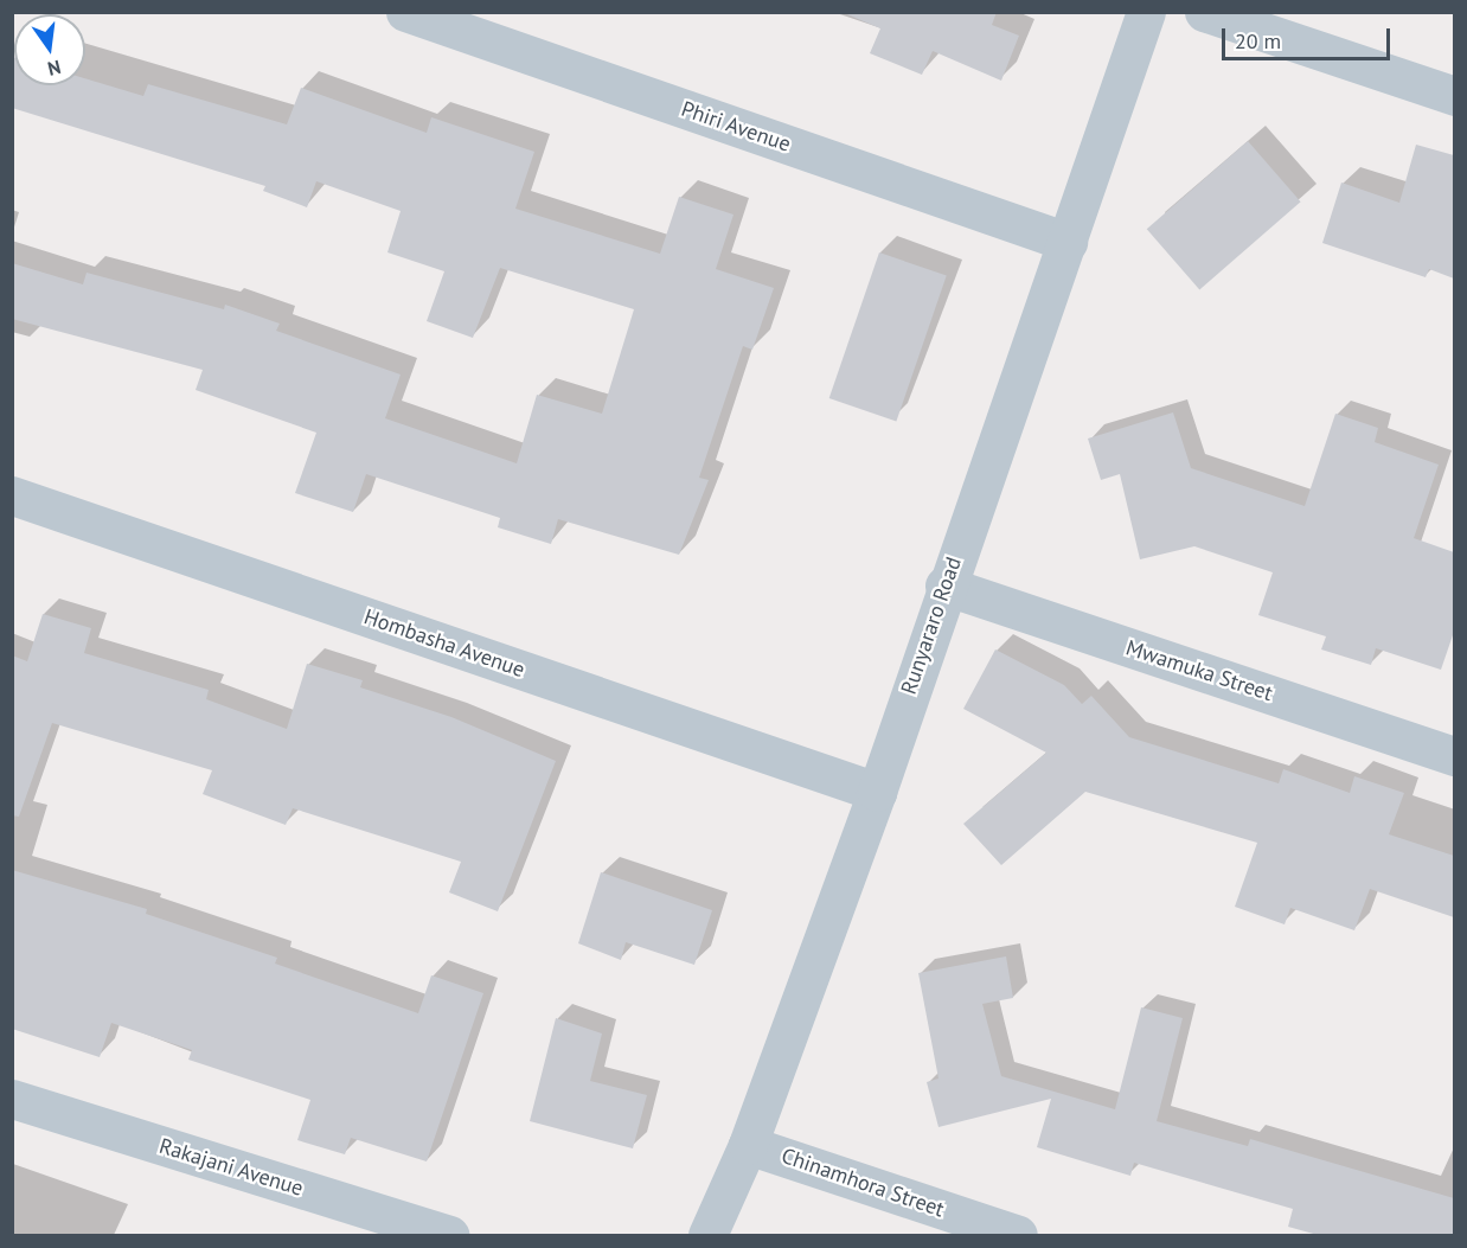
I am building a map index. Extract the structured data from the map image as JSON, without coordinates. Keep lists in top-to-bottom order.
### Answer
{
  "streets": {
    "street": [
      "Phiri Avenue",
      "Runyararo Road",
      "Hombasha Avenue",
      "Mwamuka Street",
      "Rakajani Avenue",
      "Chinamhora Street"
    ]
  },
  "crossings": [
    ["Phiri Avenue", "Runyararo Road"],
    ["Runyararo Road", "Hombasha Avenue"],
    ["Runyararo Road", "Mwamuka Street"],
    ["Runyararo Road", "Chinamhora Street"]
  ],
  "scale_bar": "20 m",
  "north": "bottom"
}
